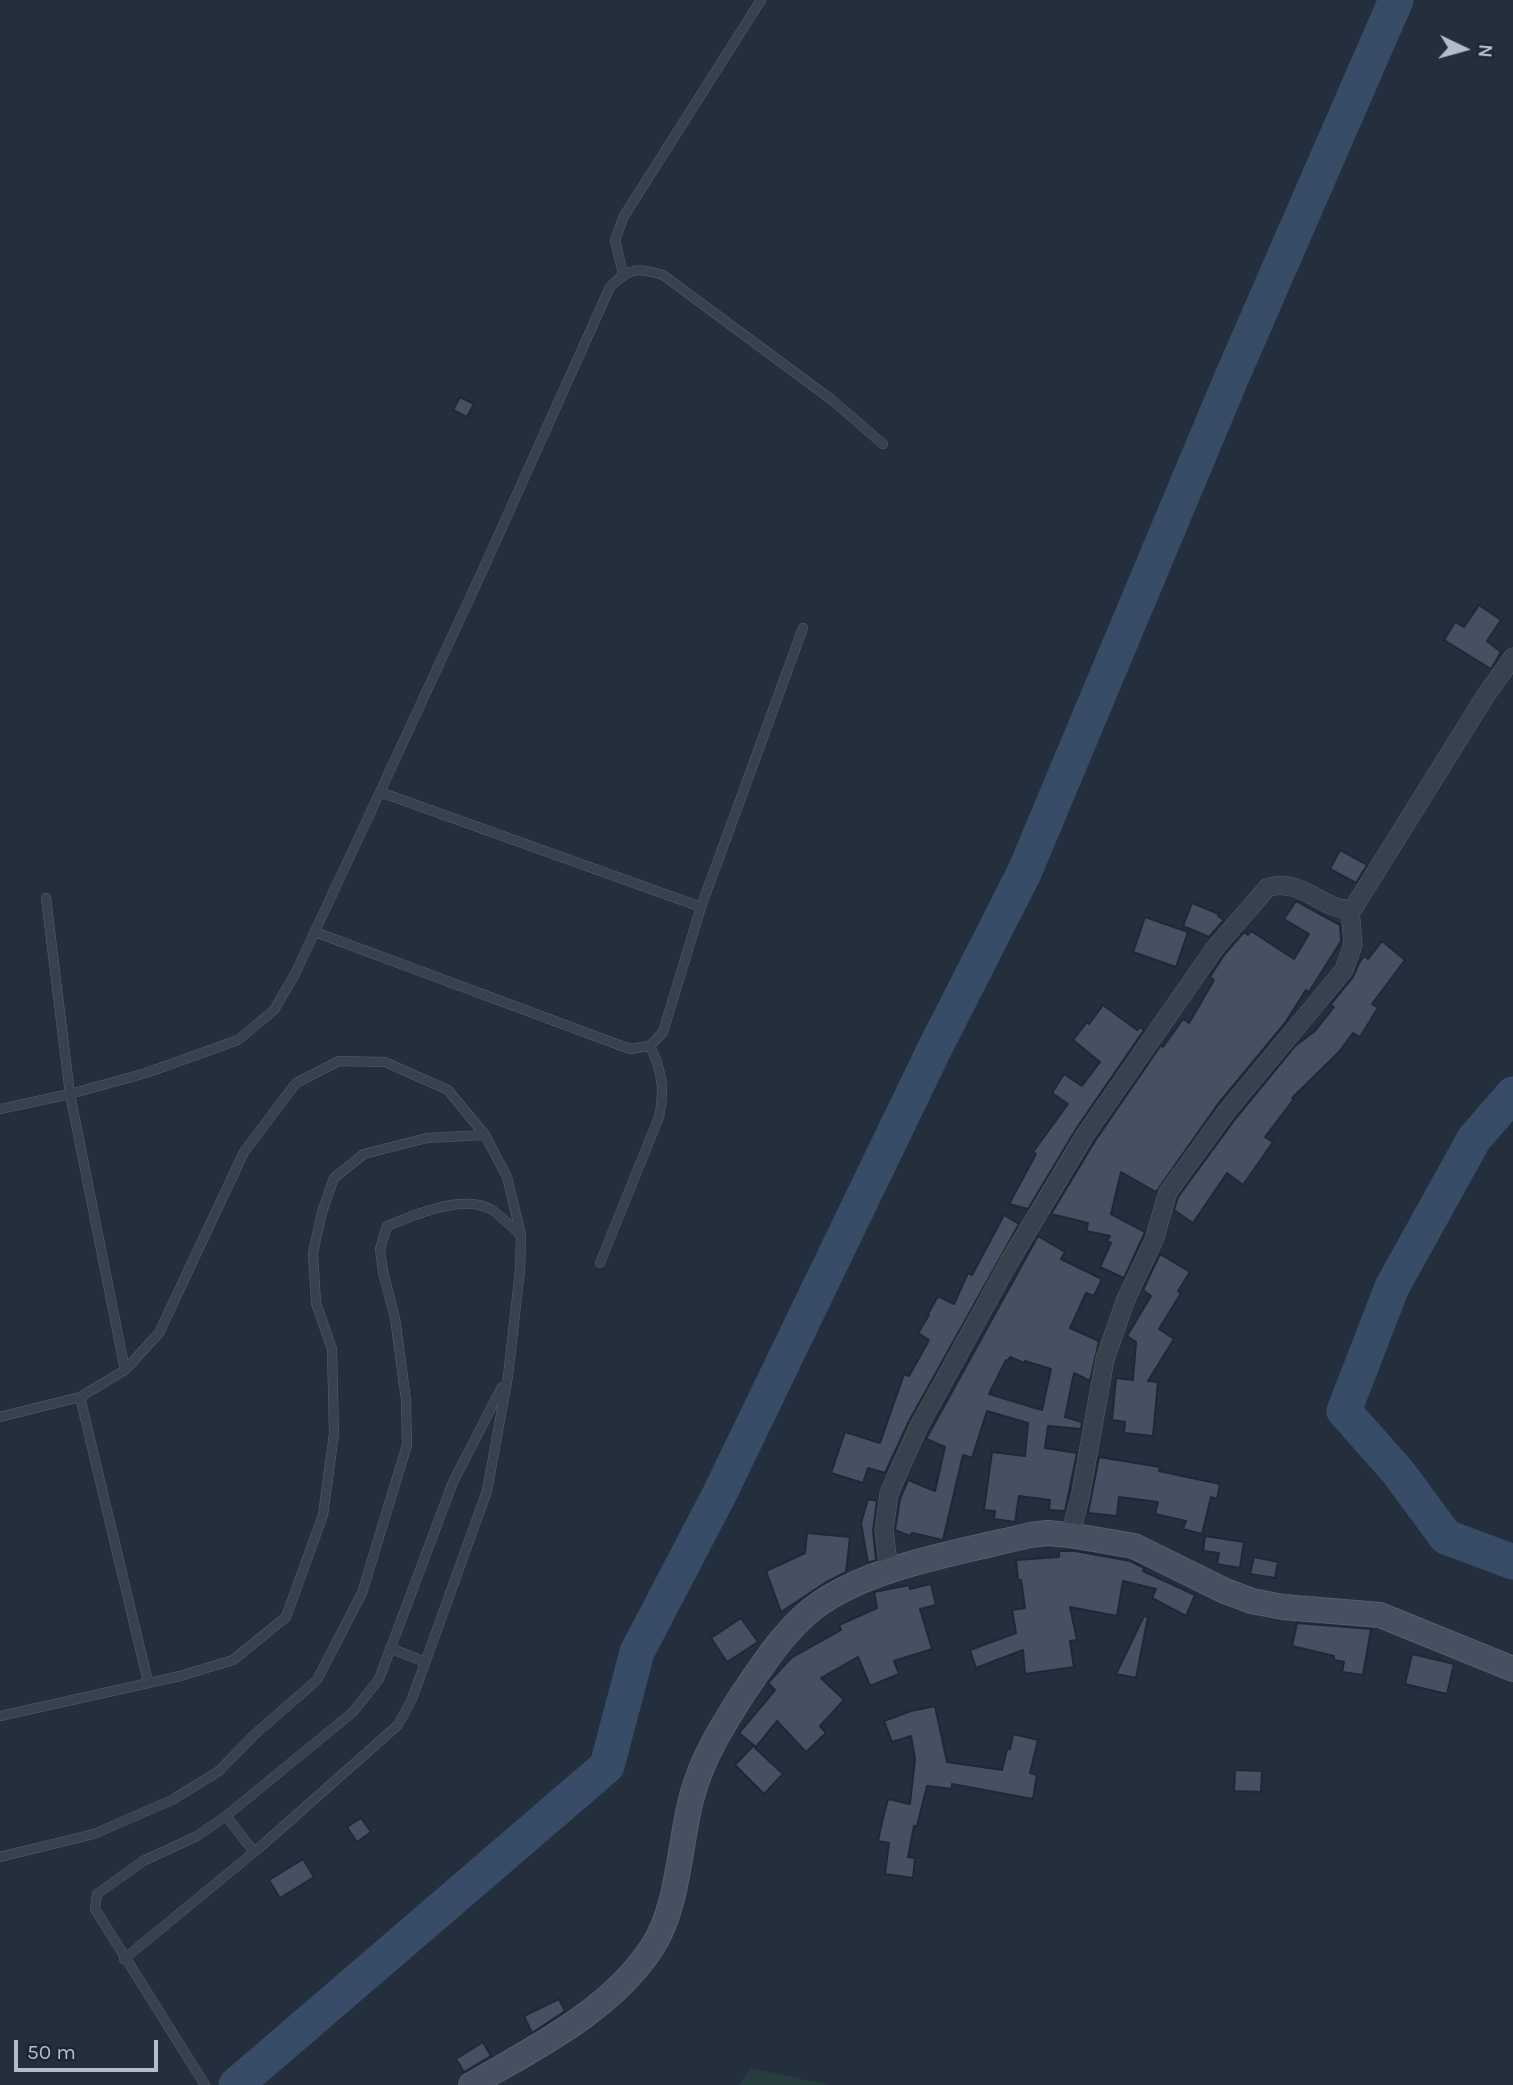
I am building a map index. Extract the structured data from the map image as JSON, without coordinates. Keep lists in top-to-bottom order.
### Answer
{
  "scale_bar": "50 m",
  "north": "right"
}
